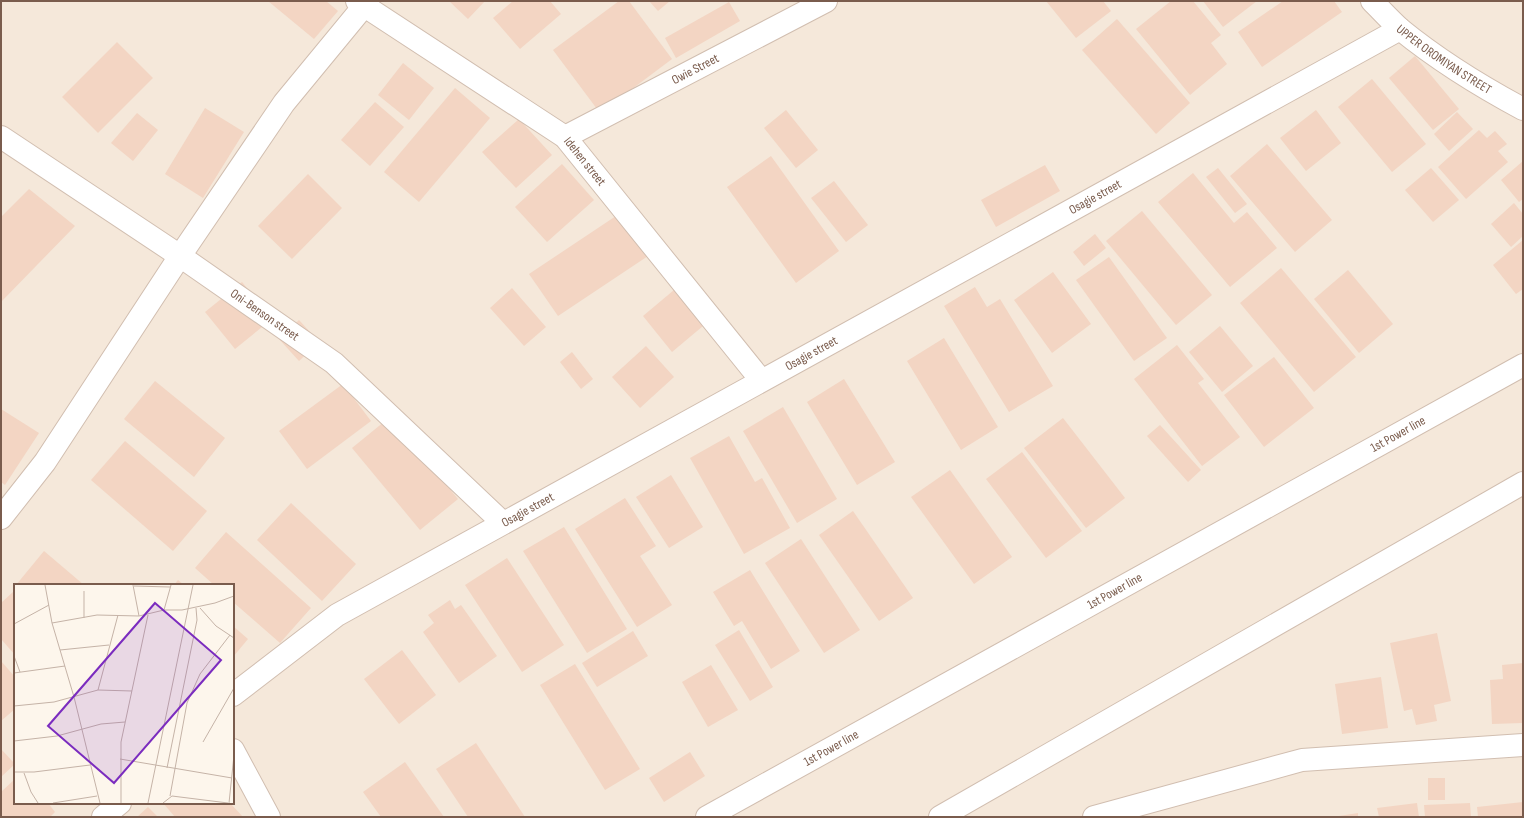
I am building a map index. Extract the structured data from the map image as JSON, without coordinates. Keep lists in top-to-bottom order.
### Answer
{
  "streets": {
    "street": [
      "UPPER OROMIYAN STREET",
      "Owie Street",
      "Idehen street",
      "Osagie street",
      "Oni-Benson street",
      "1st Power line"
    ]
  },
  "crossings": [
    ["UPPER OROMIYAN STREET", "Osagie street"],
    ["Owie Street", "Idehen street"],
    ["Idehen street", "Osagie street"],
    ["Osagie street", "Oni-Benson street"]
  ]
}
